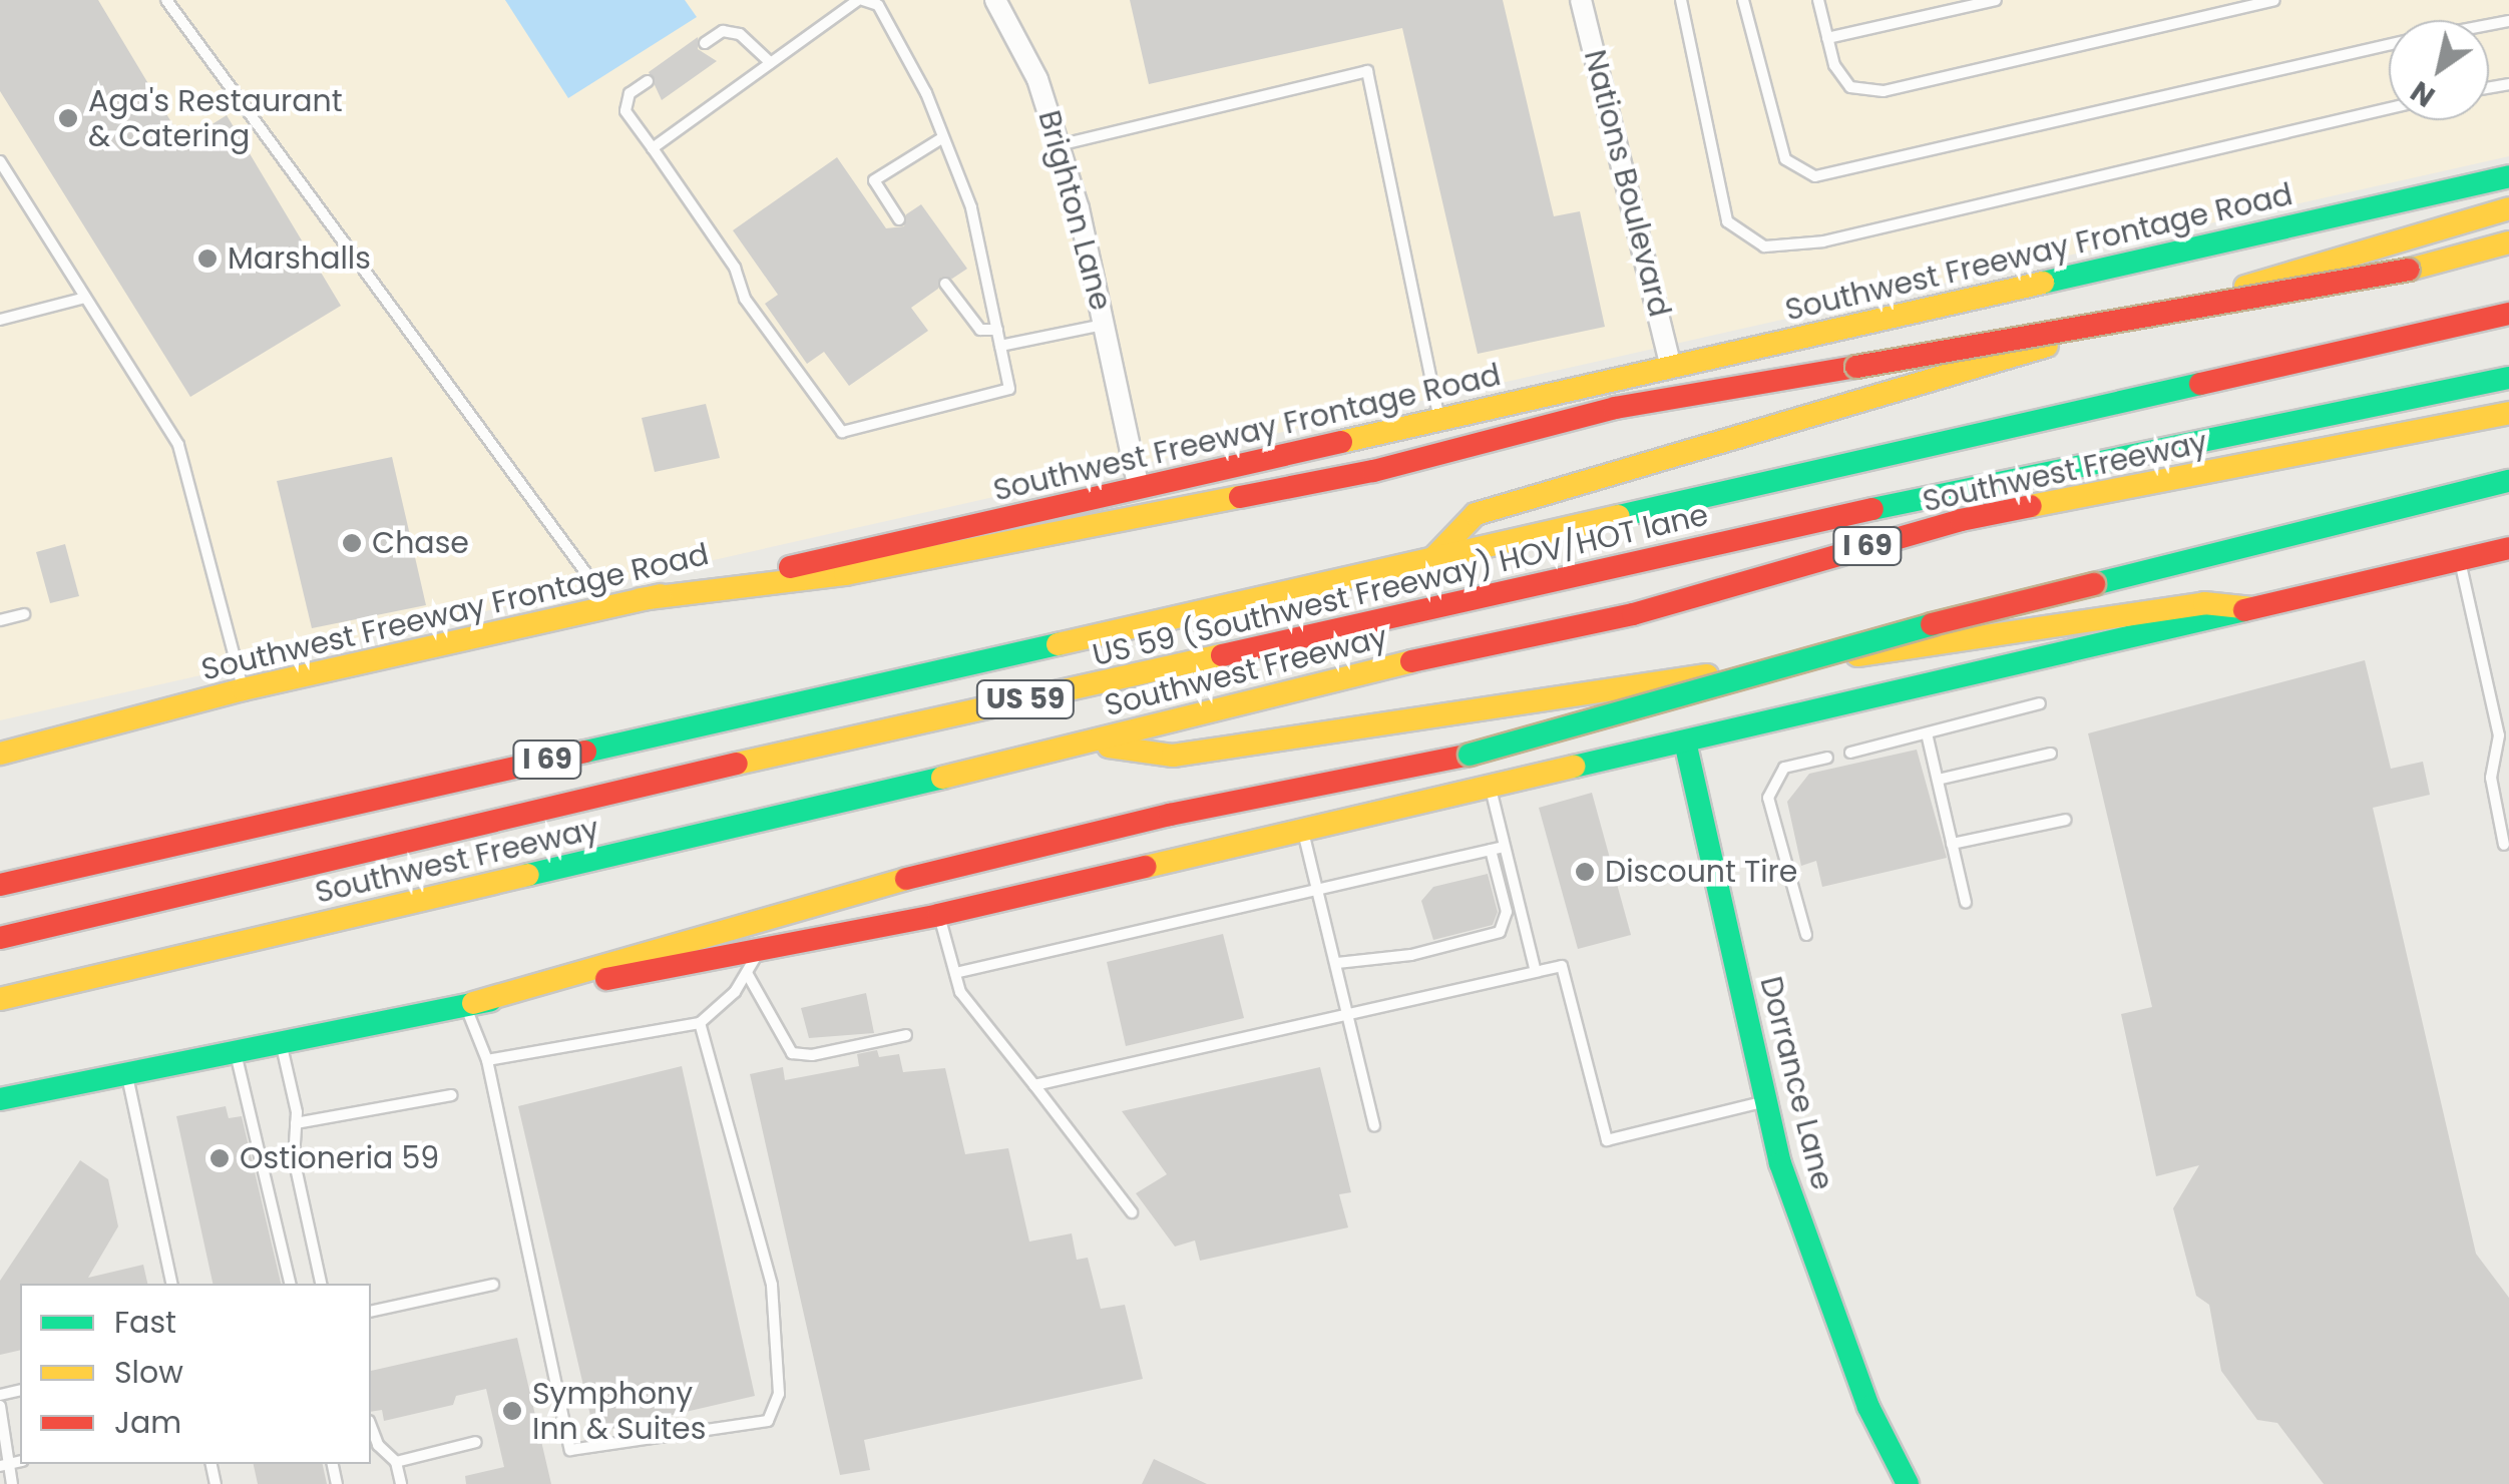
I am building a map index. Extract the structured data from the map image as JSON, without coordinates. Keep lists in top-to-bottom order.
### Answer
{
  "streets": {
    "main road": [
      "Southwest Freeway Frontage Road",
      "Southwest Freeway",
      "I 69",
      "US 59 (Southwest Freeway) HOV/HOT lane",
      "US 59",
      "Dorrance Lane"
    ],
    "street": ["Nations Boulevard", "Brighton Lane"]
  },
  "crossings": [
    ["Nations Boulevard", "Southwest Freeway Frontage Road"],
    ["Brighton Lane", "Southwest Freeway Frontage Road"],
    ["Southwest Freeway", "US 59 (Southwest Freeway) HOV/HOT lane"]
  ],
  "places": [
    "Aga's Restaurant & Catering",
    "Marshalls",
    "Chase",
    "Discount Tire",
    "Ostioneria 59",
    "Symphony Inn & Suites"
  ],
  "legend": ["Fast", "Slow", "Jam"],
  "north": "bottom left"
}
